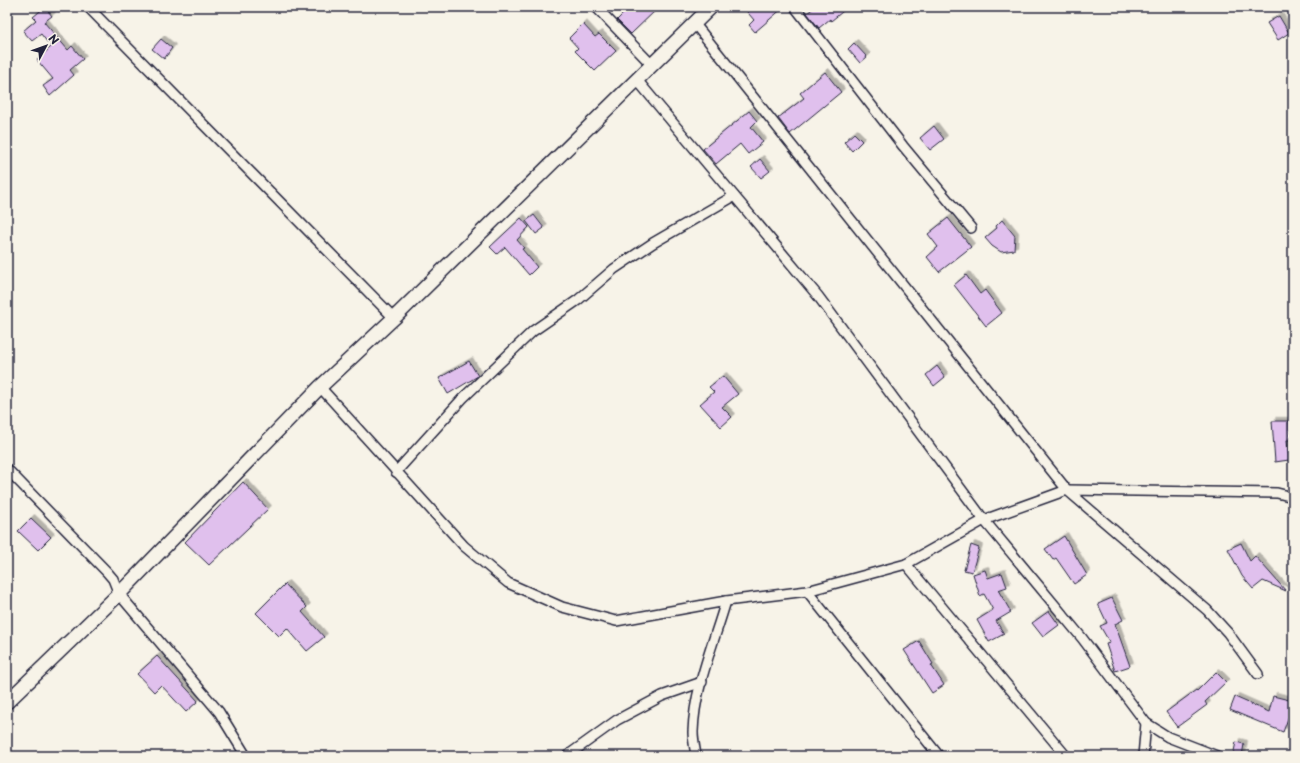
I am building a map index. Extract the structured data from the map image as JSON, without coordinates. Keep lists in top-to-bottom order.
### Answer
{
  "north": "top right"
}
